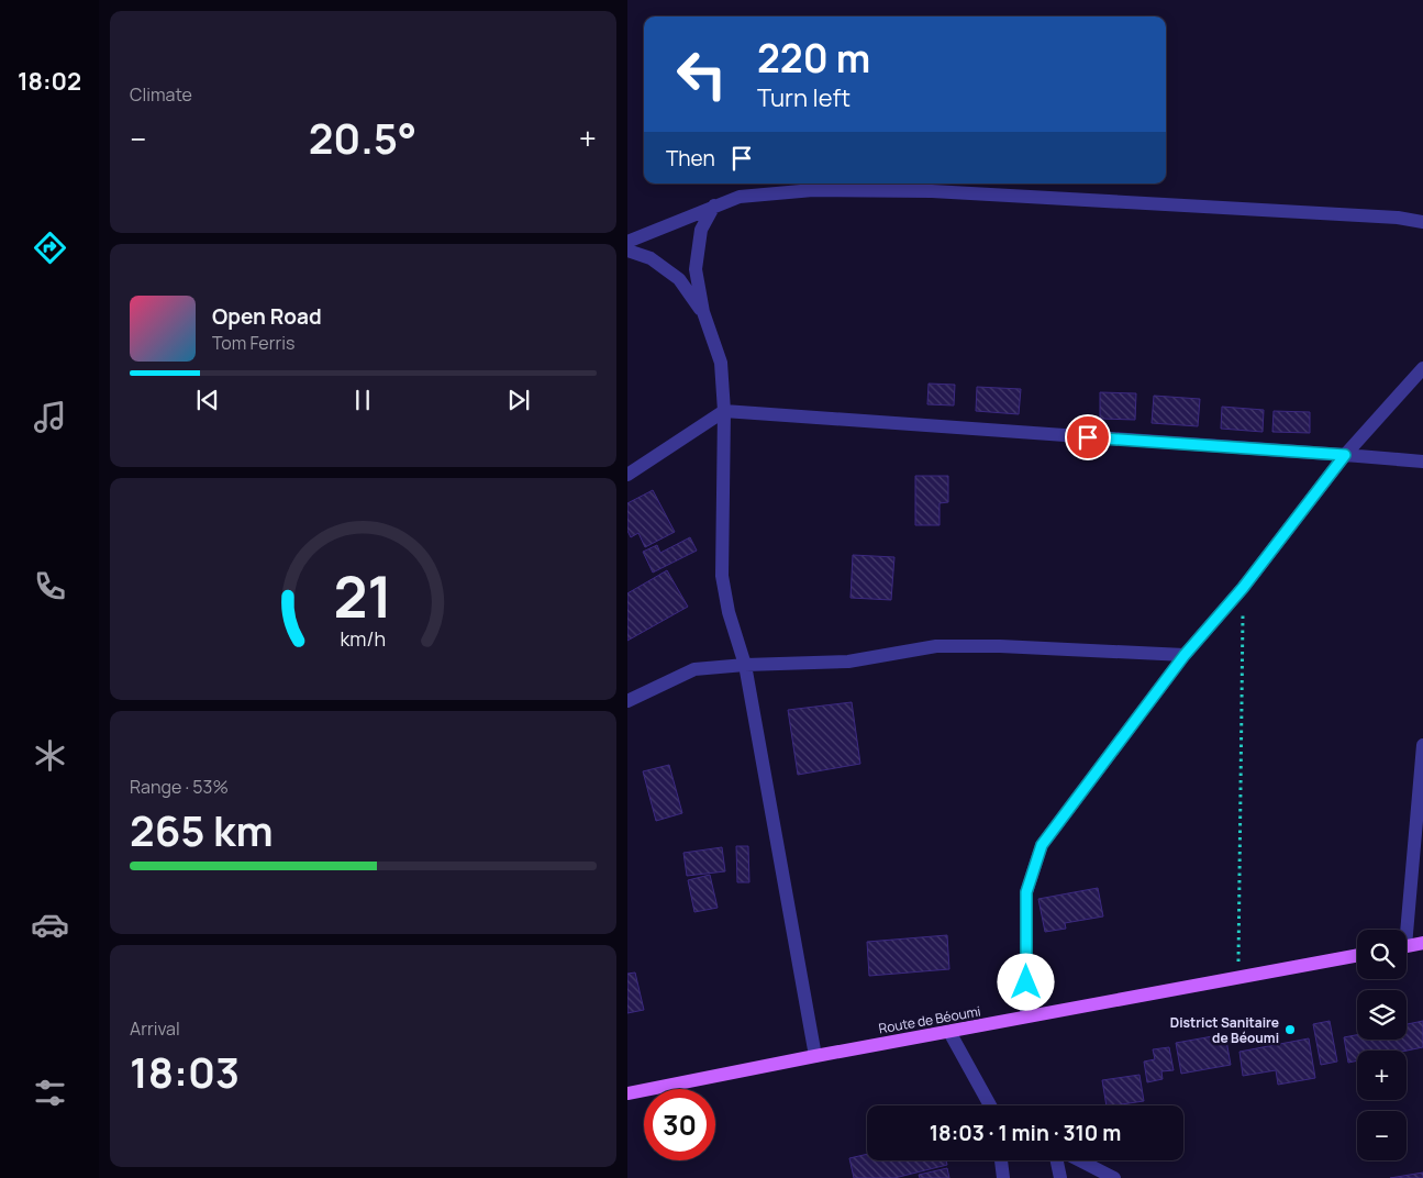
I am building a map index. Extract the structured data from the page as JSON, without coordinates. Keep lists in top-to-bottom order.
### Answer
{
  "streets": {
    "main road": ["Route de Béoumi"]
  },
  "places": ["District Sanitaire de Béoumi"],
  "page": {
    "tabs": "18:02",
    "tile": [
      "Climate",
      ["Range · 53%", "265 km"],
      ["Arrival", "18:03"]
    ],
    "turn": ["220 m", "Turn left"],
    "heat": ["−", "20.5°", "+"],
    "then": "Then",
    "song": ["Open Road", "Tom Ferris"],
    "map_buttons": ["+", "−"],
    "limit": "30",
    "trip": "18:03 · 1 min · 310 m",
    "gauge": ["21", "km/h"]
  }
}
